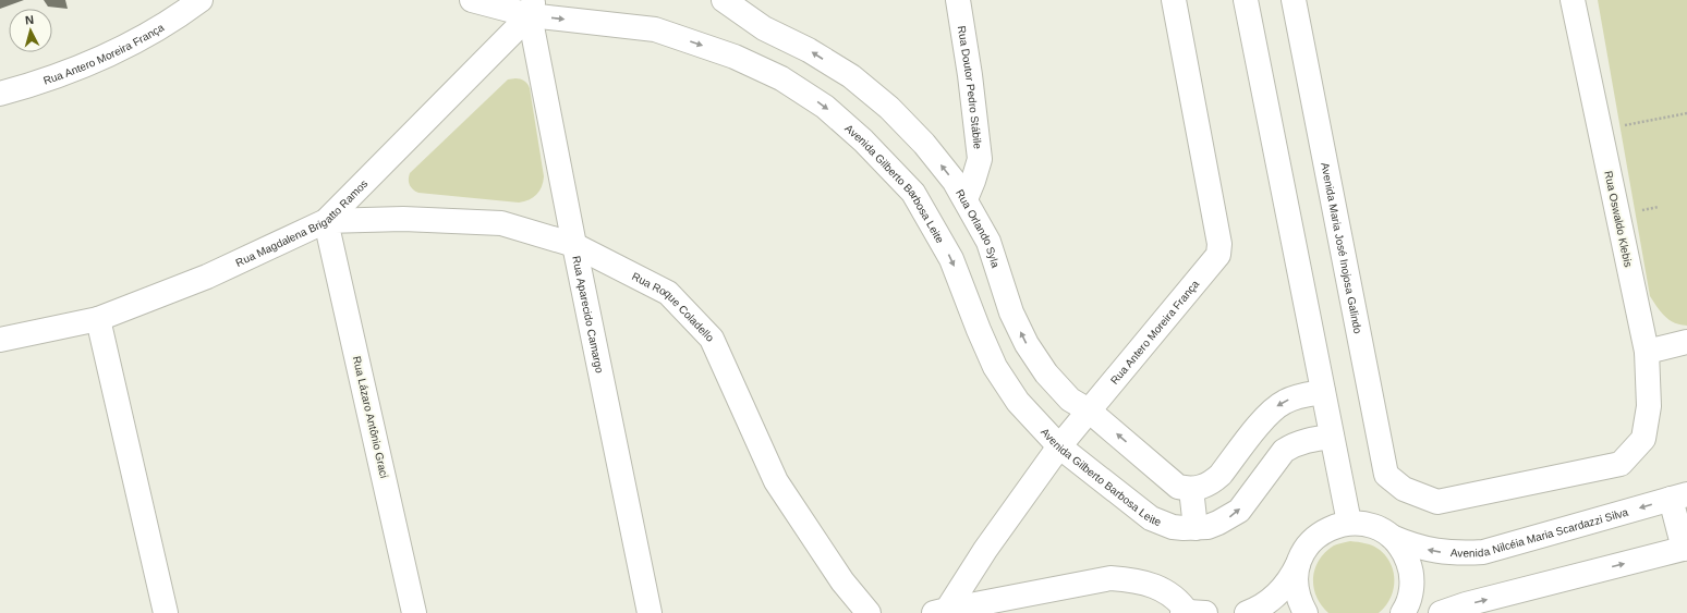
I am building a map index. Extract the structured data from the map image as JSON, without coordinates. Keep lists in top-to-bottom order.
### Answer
{
  "streets": {
    "street": [
      "Rua Antero Moreira França",
      "Rua Doutor Pedro Stábile",
      "Avenida Gilberto Barbosa Leite",
      "Rua Oswaldo Klebis",
      "Rua Magdalena Brigatto Ramos",
      "Rua Orlando Syla",
      "Avenida Maria José Inojosa Galindo",
      "Rua Roque Coladello",
      "Rua Aparecido Camargo",
      "Rua Lázaro Antônio Graci",
      "Avenida Nilcéia Maria Scardazzi Silva"
    ]
  },
  "crossings": [
    ["Rua Antero Moreira França", "Avenida Gilberto Barbosa Leite"],
    ["Rua Antero Moreira França", "Rua Orlando Syla"],
    ["Rua Doutor Pedro Stábile", "Rua Orlando Syla"],
    ["Avenida Gilberto Barbosa Leite", "Rua Magdalena Brigatto Ramos"],
    ["Avenida Gilberto Barbosa Leite", "Rua Aparecido Camargo"],
    ["Rua Oswaldo Klebis", "Avenida Maria José Inojosa Galindo"],
    ["Rua Magdalena Brigatto Ramos", "Rua Roque Coladello"],
    ["Rua Magdalena Brigatto Ramos", "Rua Aparecido Camargo"],
    ["Rua Magdalena Brigatto Ramos", "Rua Lázaro Antônio Graci"],
    ["Rua Roque Coladello", "Rua Aparecido Camargo"],
    ["Rua Roque Coladello", "Rua Lázaro Antônio Graci"]
  ],
  "one_way": ["Avenida Gilberto Barbosa Leite", "Rua Orlando Syla"],
  "north": "top"
}
